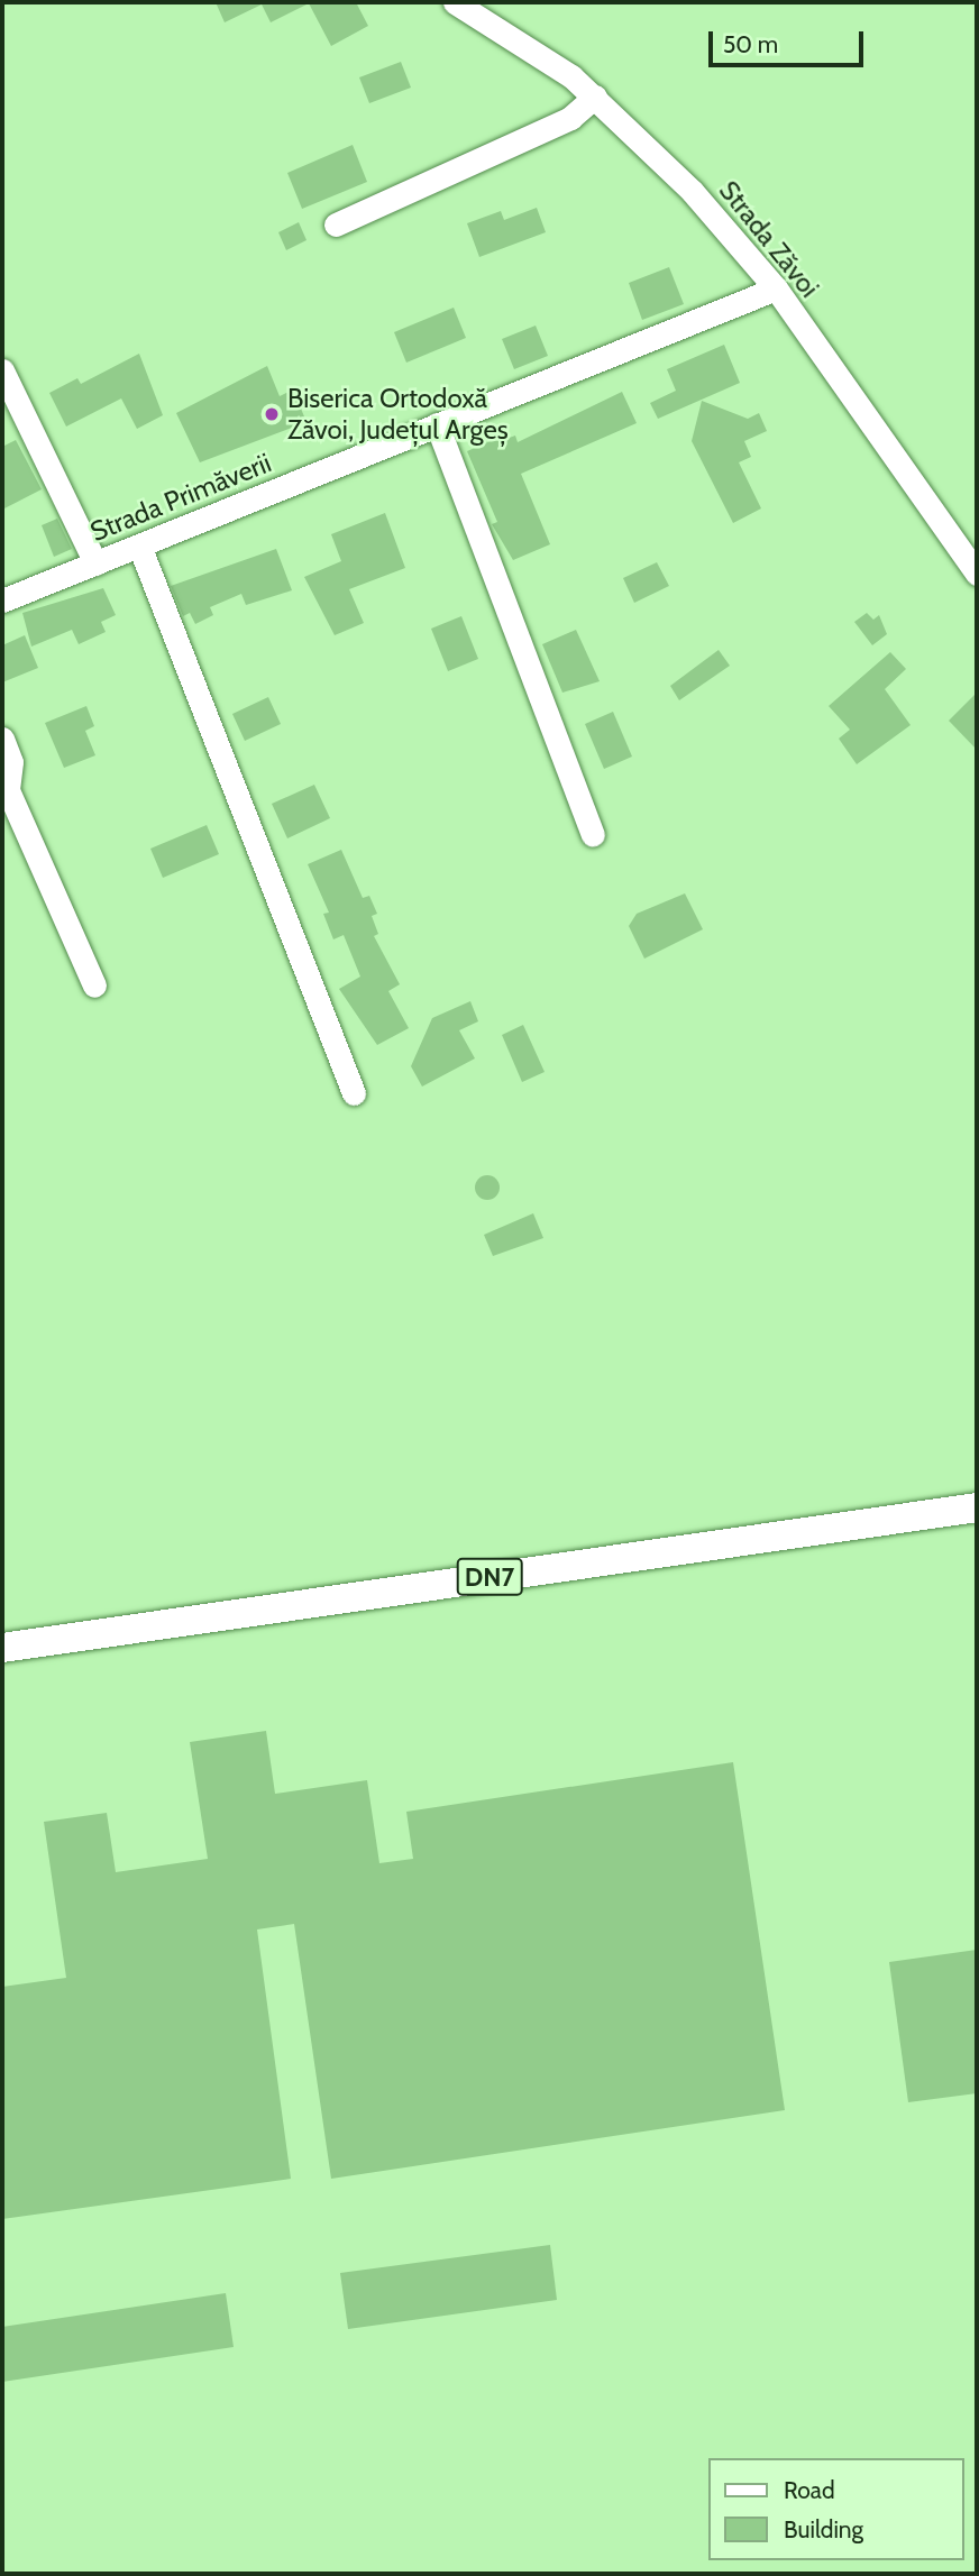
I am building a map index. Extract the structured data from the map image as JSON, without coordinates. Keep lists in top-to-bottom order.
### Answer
{
  "streets": {
    "main road": ["DN7"],
    "street": ["Strada Zăvoi", "Strada Primăverii"]
  },
  "crossings": [
    ["Strada Zăvoi", "Strada Primăverii"]
  ],
  "places": ["Biserica Ortodoxă Zăvoi, Județul Argeș"],
  "legend": ["Road", "Building"],
  "scale_bar": "50 m"
}
